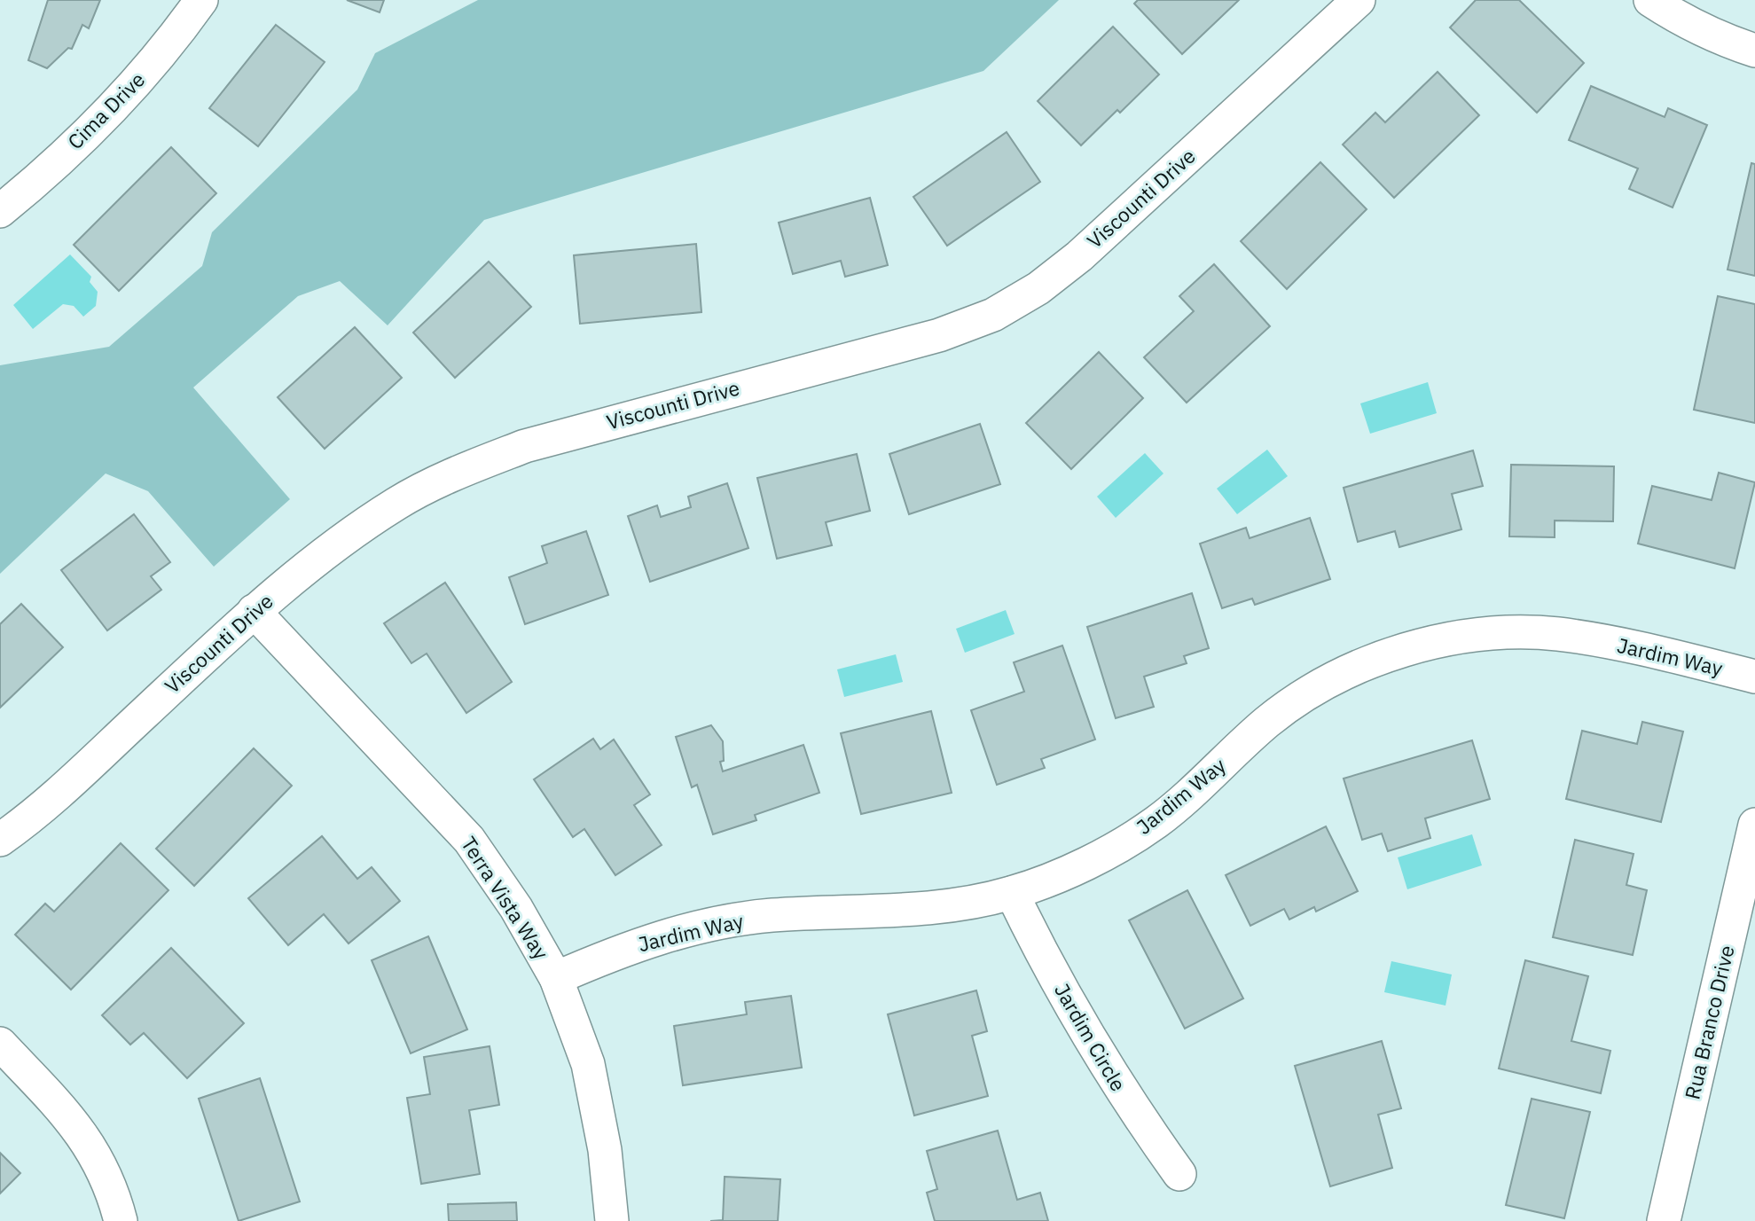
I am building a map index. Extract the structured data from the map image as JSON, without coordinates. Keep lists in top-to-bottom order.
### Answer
{
  "streets": {
    "street": [
      "Cima Drive",
      "Viscounti Drive",
      "Jardim Way",
      "Terra Vista Way",
      "Rua Branco Drive",
      "Jardim Circle"
    ]
  },
  "crossings": [
    ["Viscounti Drive", "Terra Vista Way"],
    ["Jardim Way", "Terra Vista Way"],
    ["Jardim Way", "Jardim Circle"]
  ]
}
